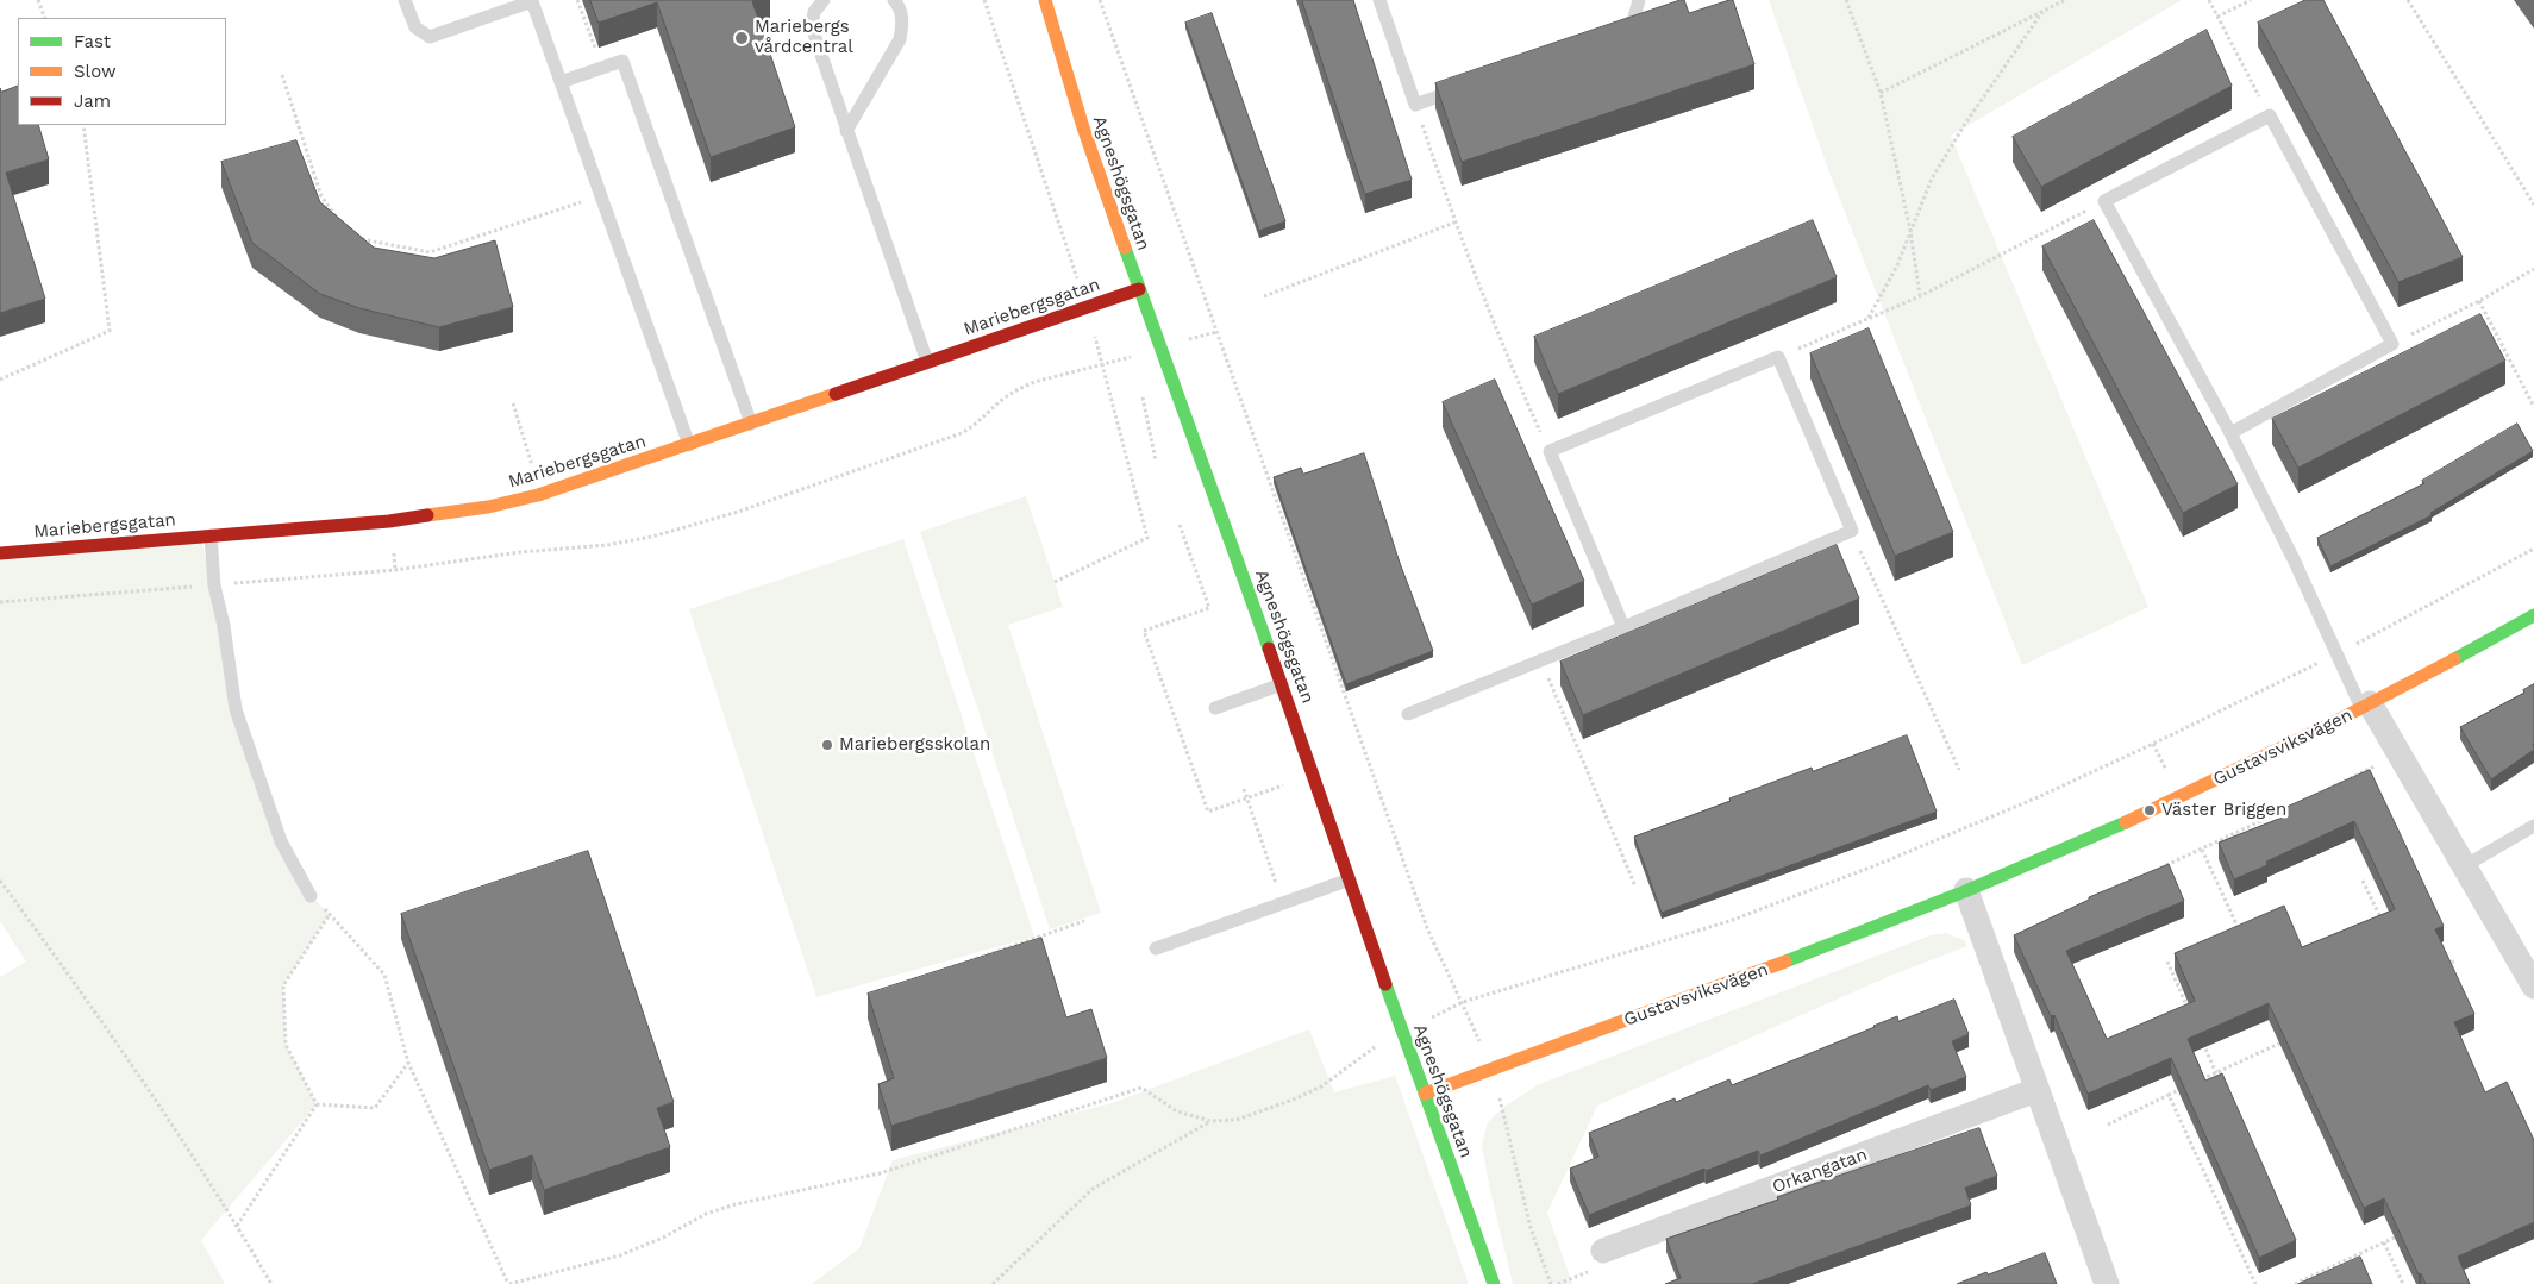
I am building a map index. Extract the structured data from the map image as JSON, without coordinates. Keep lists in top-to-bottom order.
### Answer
{
  "streets": {
    "street": [
      "Agneshögsgatan",
      "Mariebergsgatan",
      "Gustavsviksvägen",
      "Orkangatan"
    ]
  },
  "crossings": [
    ["Agneshögsgatan", "Mariebergsgatan"],
    ["Agneshögsgatan", "Gustavsviksvägen"]
  ],
  "places": ["Mariebergs vårdcentral", "Mariebergsskolan", "Väster Briggen"],
  "legend": ["Fast", "Slow", "Jam"]
}
